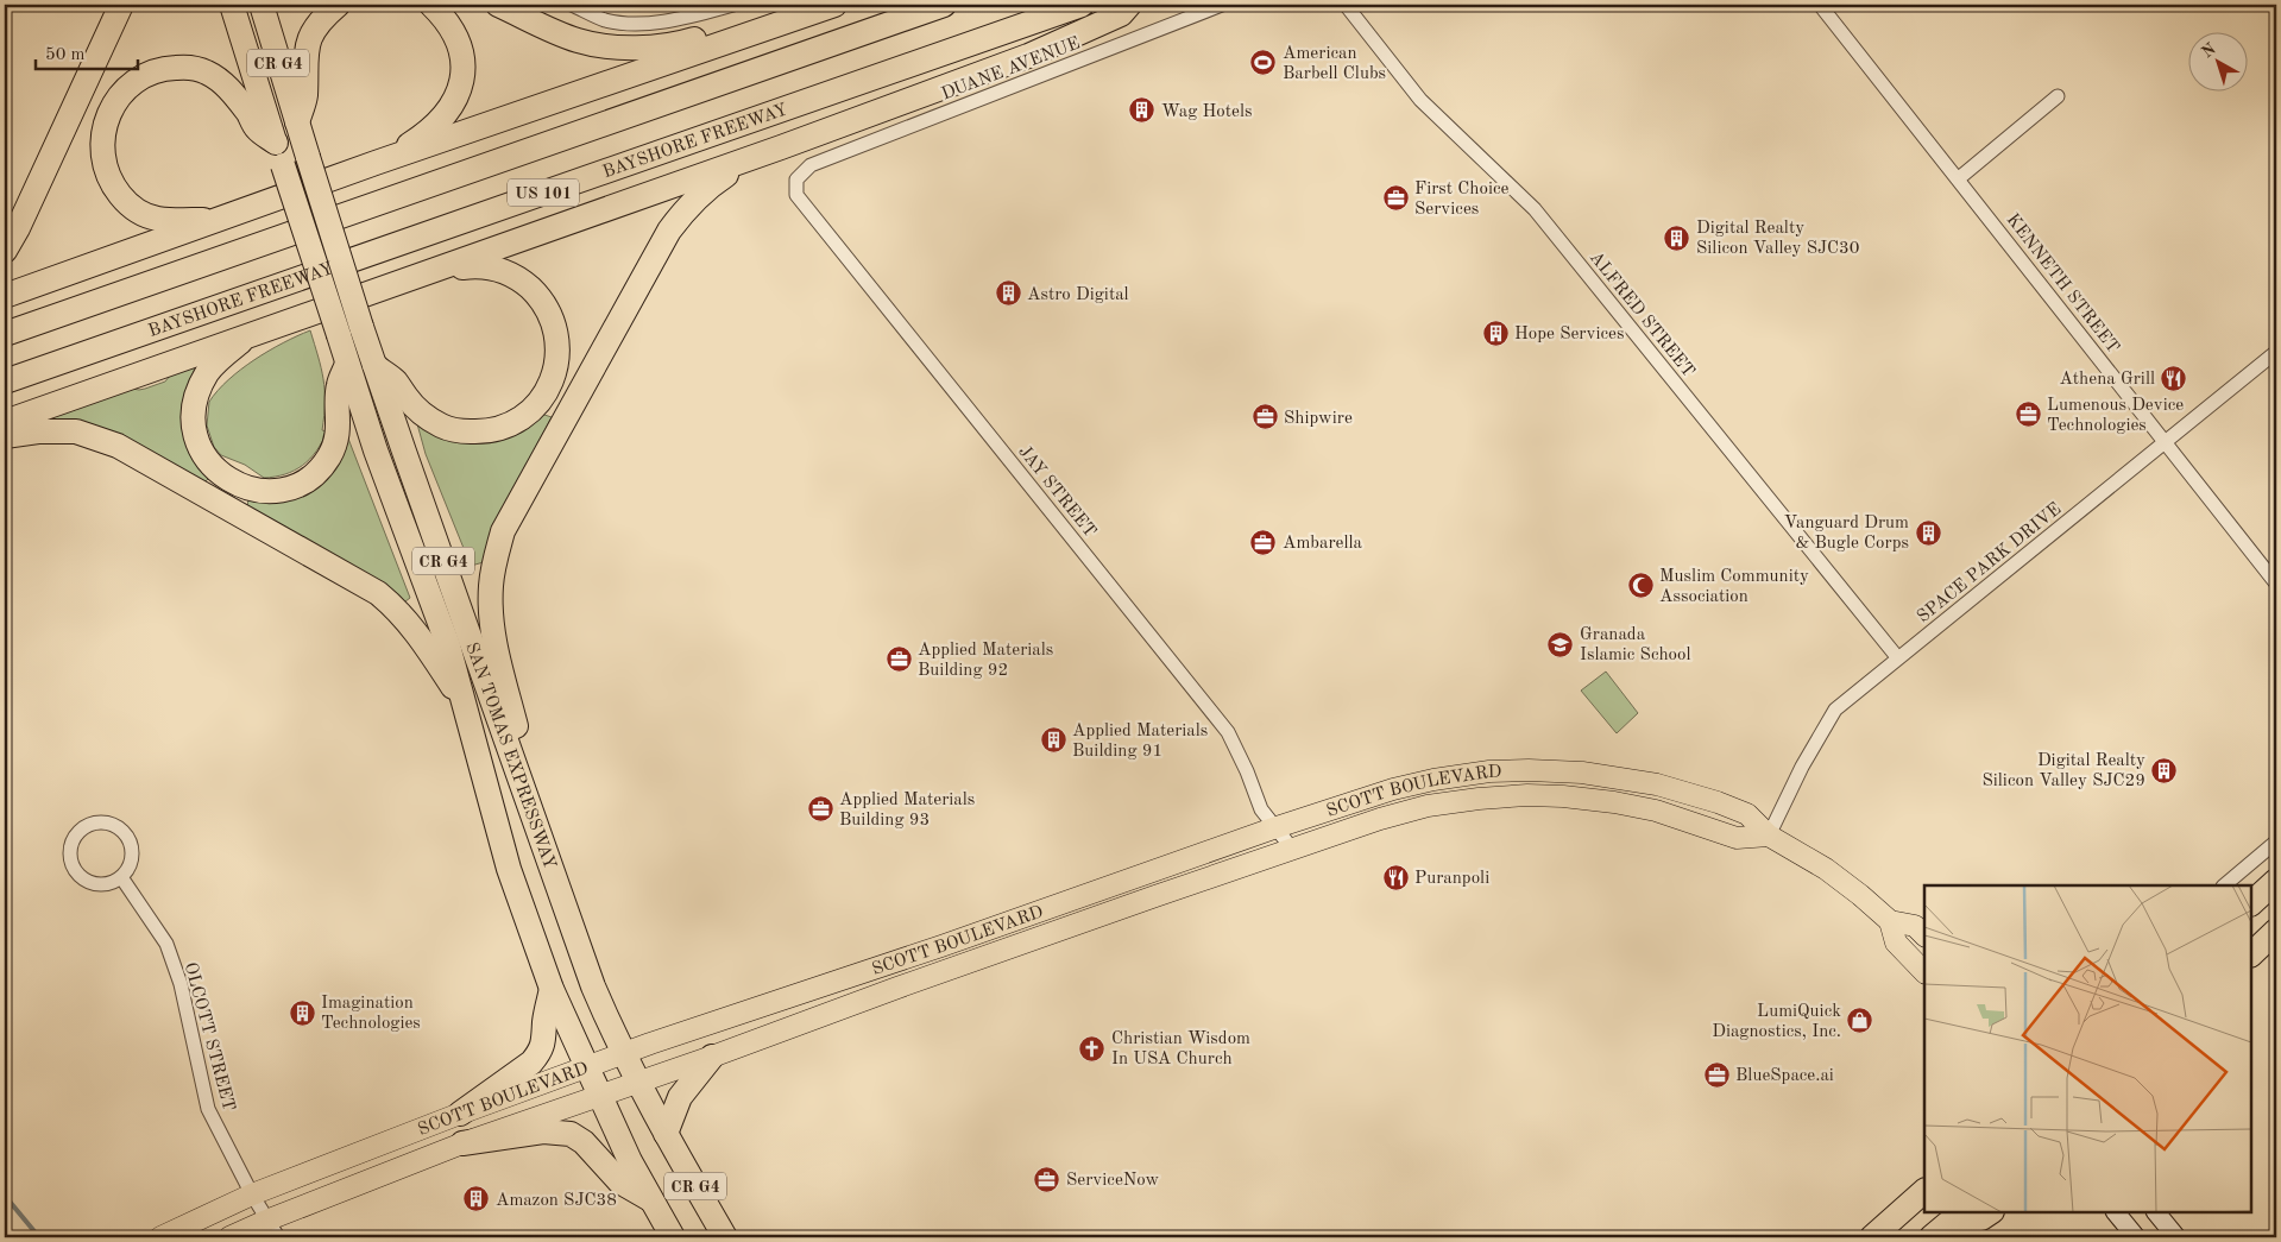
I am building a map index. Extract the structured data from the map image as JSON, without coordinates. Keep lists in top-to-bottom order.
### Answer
{
  "streets": {
    "highway": [
      "CR G4",
      "BAYSHORE FREEWAY",
      "US 101",
      "SAN TOMAS EXPRESSWAY"
    ],
    "main road": ["SCOTT BOULEVARD"],
    "street": [
      "DUANE AVENUE",
      "KENNETH STREET",
      "ALFRED STREET",
      "JAY STREET",
      "SPACE PARK DRIVE",
      "OLCOTT STREET"
    ]
  },
  "crossings": [
    ["CR G4", "SAN TOMAS EXPRESSWAY"],
    ["DUANE AVENUE", "JAY STREET"],
    ["KENNETH STREET", "SPACE PARK DRIVE"],
    ["ALFRED STREET", "SPACE PARK DRIVE"],
    ["JAY STREET", "SCOTT BOULEVARD"],
    ["SPACE PARK DRIVE", "SCOTT BOULEVARD"],
    ["SAN TOMAS EXPRESSWAY", "SCOTT BOULEVARD"],
    ["SCOTT BOULEVARD", "OLCOTT STREET"]
  ],
  "places": {
    "sports": ["American Barbell Clubs"],
    "building": [
      "Wag Hotels",
      "Digital Realty Silicon Valley SJC30",
      "Astro Digital",
      "Hope Services",
      "Vanguard Drum & Bugle Corps",
      "Applied Materials Building 91",
      "Digital Realty Silicon Valley SJC29",
      "Imagination Technologies",
      "Amazon SJC38"
    ],
    "office": [
      "First Choice Services",
      "Lumenous Device Technologies",
      "Shipwire",
      "Ambarella",
      "Applied Materials Building 92",
      "Applied Materials Building 93",
      "BlueSpace.ai",
      "ServiceNow"
    ],
    "restaurant": ["Athena Grill", "Puranpoli"],
    "mosque": ["Muslim Community Association"],
    "school or university": ["Granada Islamic School"],
    "shop": ["LumiQuick Diagnostics, Inc."],
    "church": ["Christian Wisdom In USA Church"]
  },
  "scale_bar": "50 m",
  "north": "top left"
}
